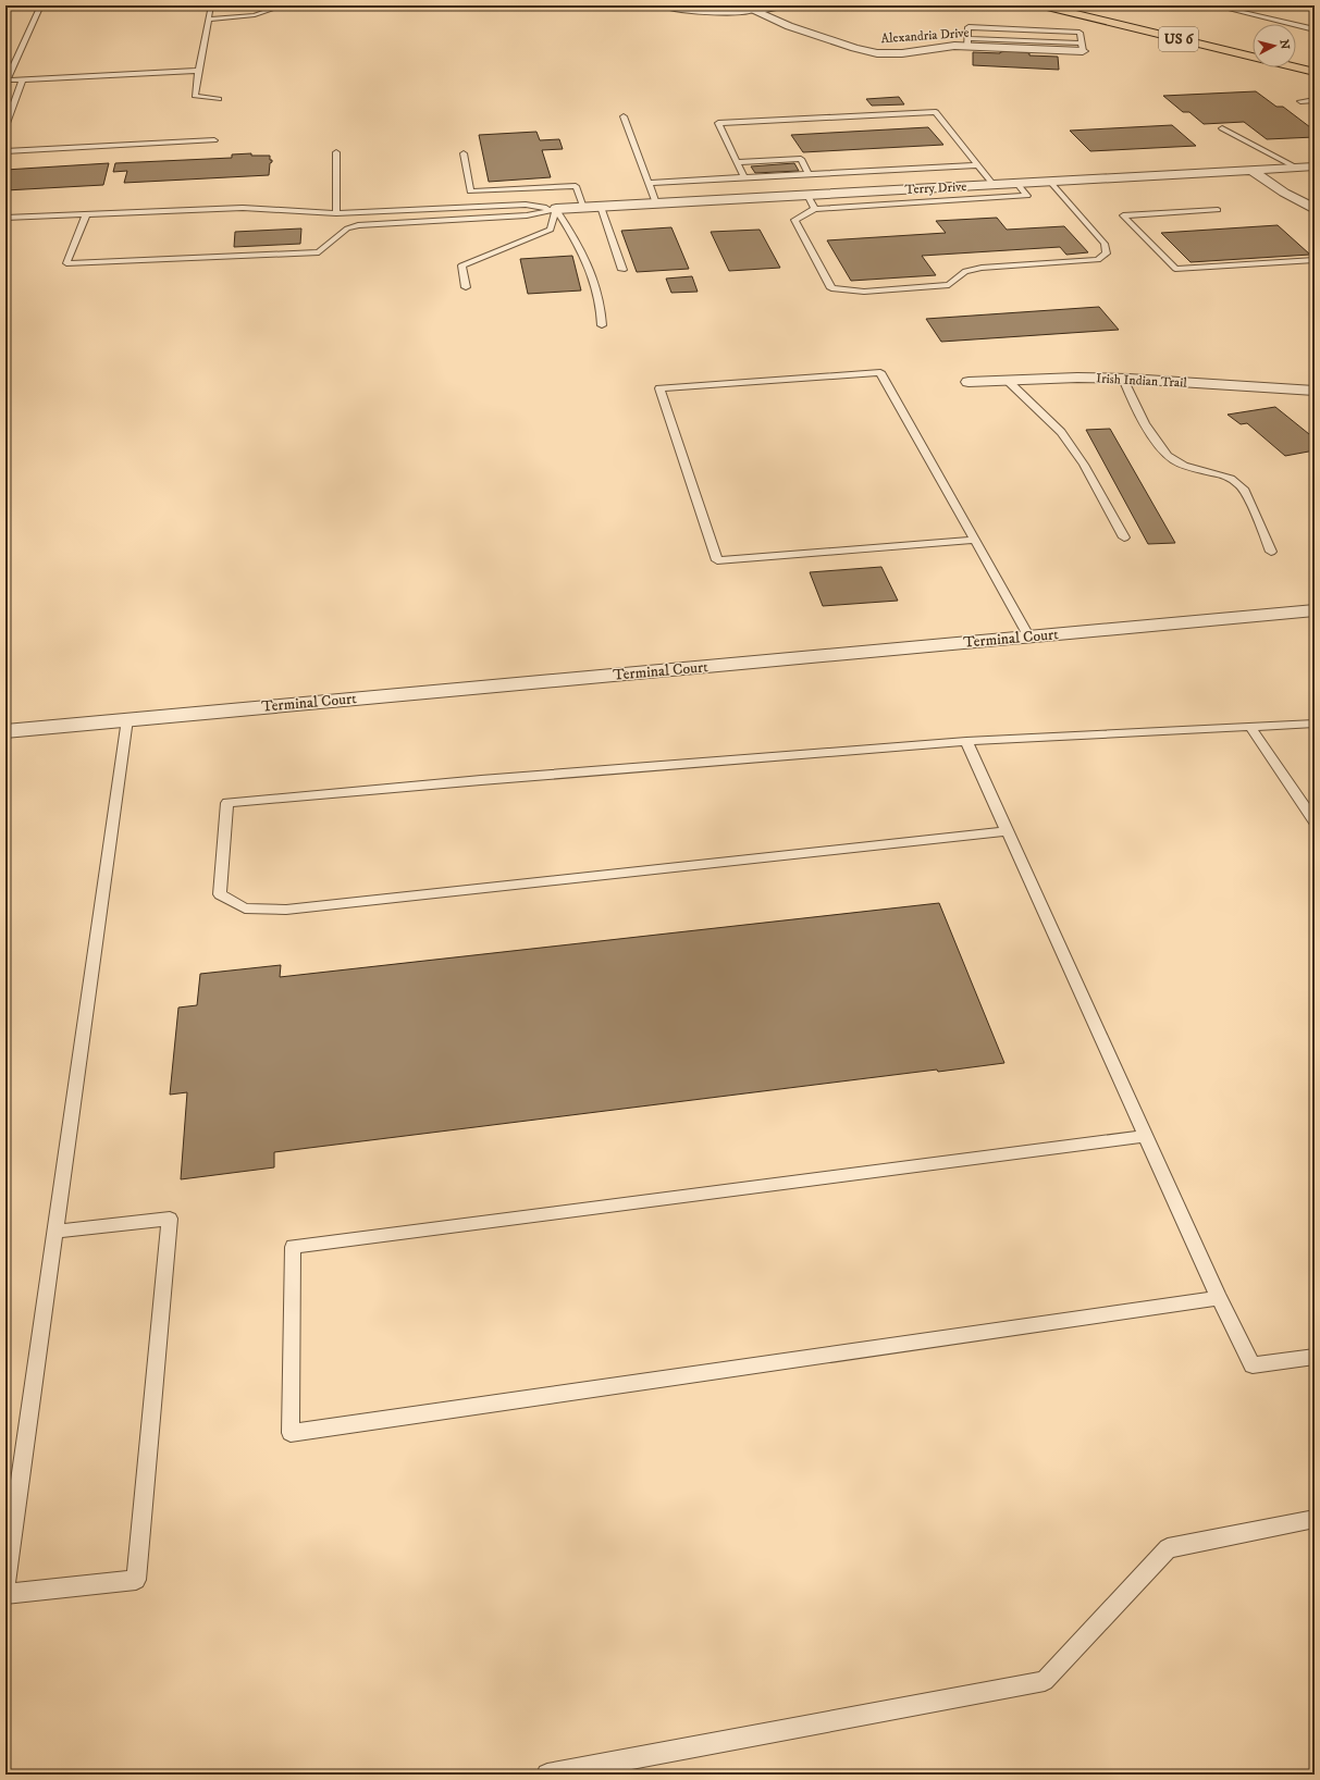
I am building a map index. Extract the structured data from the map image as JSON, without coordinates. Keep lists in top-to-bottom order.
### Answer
{
  "streets": {
    "main road": ["US 6"],
    "street": [
      "Alexandria Drive",
      "Terry Drive",
      "Irish Indian Trail",
      "Terminal Court"
    ]
  },
  "north": "right"
}
